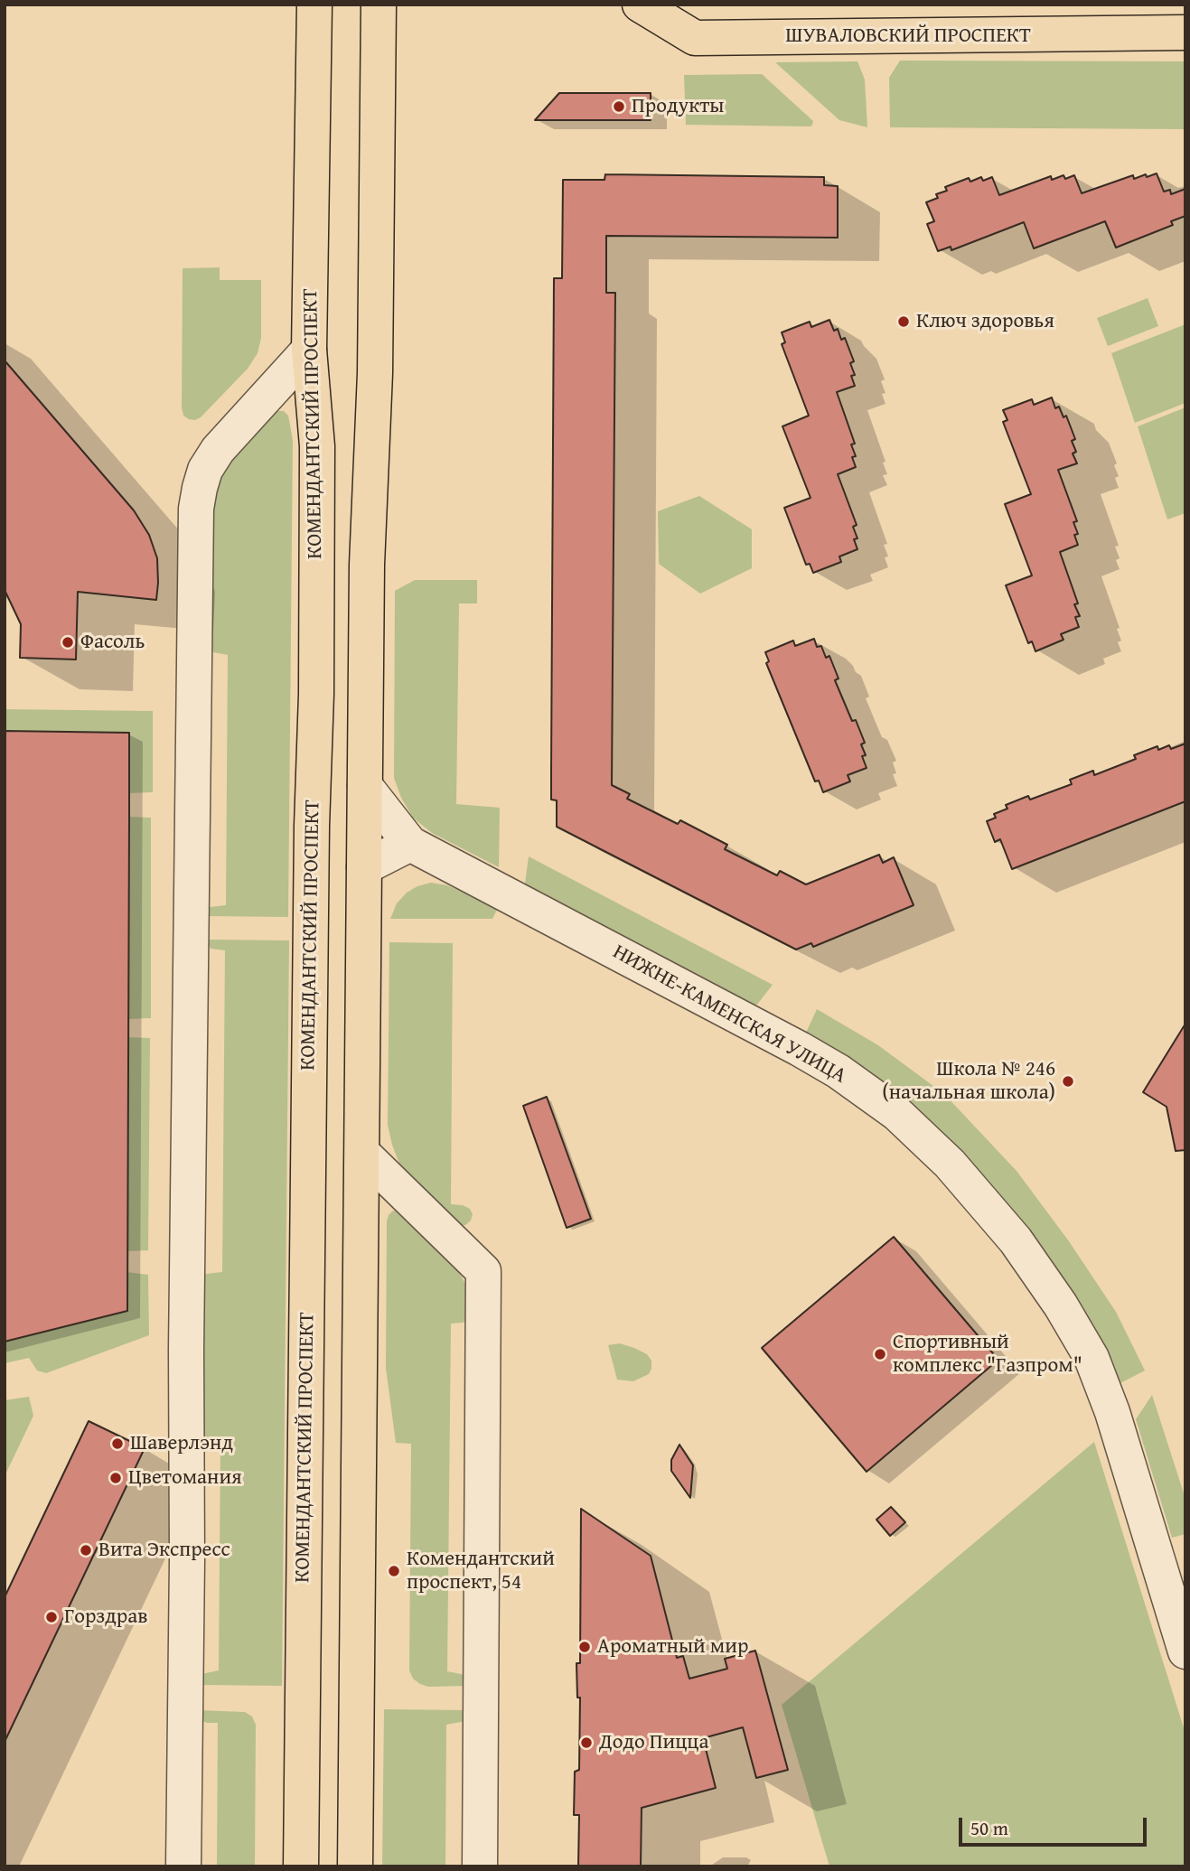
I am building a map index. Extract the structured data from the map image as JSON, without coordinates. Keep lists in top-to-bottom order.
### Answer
{
  "streets": {
    "main road": ["ШУВАЛОВСКИЙ ПРОСПЕКТ", "КОМЕНДАНТСКИЙ ПРОСПЕКТ"],
    "street": ["НИЖНЕ-КАМЕНСКАЯ УЛИЦА"]
  },
  "places": [
    "Продукты",
    "Ключ здоровья",
    "Фасоль",
    "Школа № 246 (начальная школа)",
    "Спортивный комплекс \"Газпром\"",
    "Шаверлэнд",
    "Цветомания",
    "Вита Экспресс",
    "Комендантский проспект, 54",
    "Горздрав",
    "Ароматный мир",
    "Додо Пицца"
  ],
  "scale_bar": "50 m"
}
